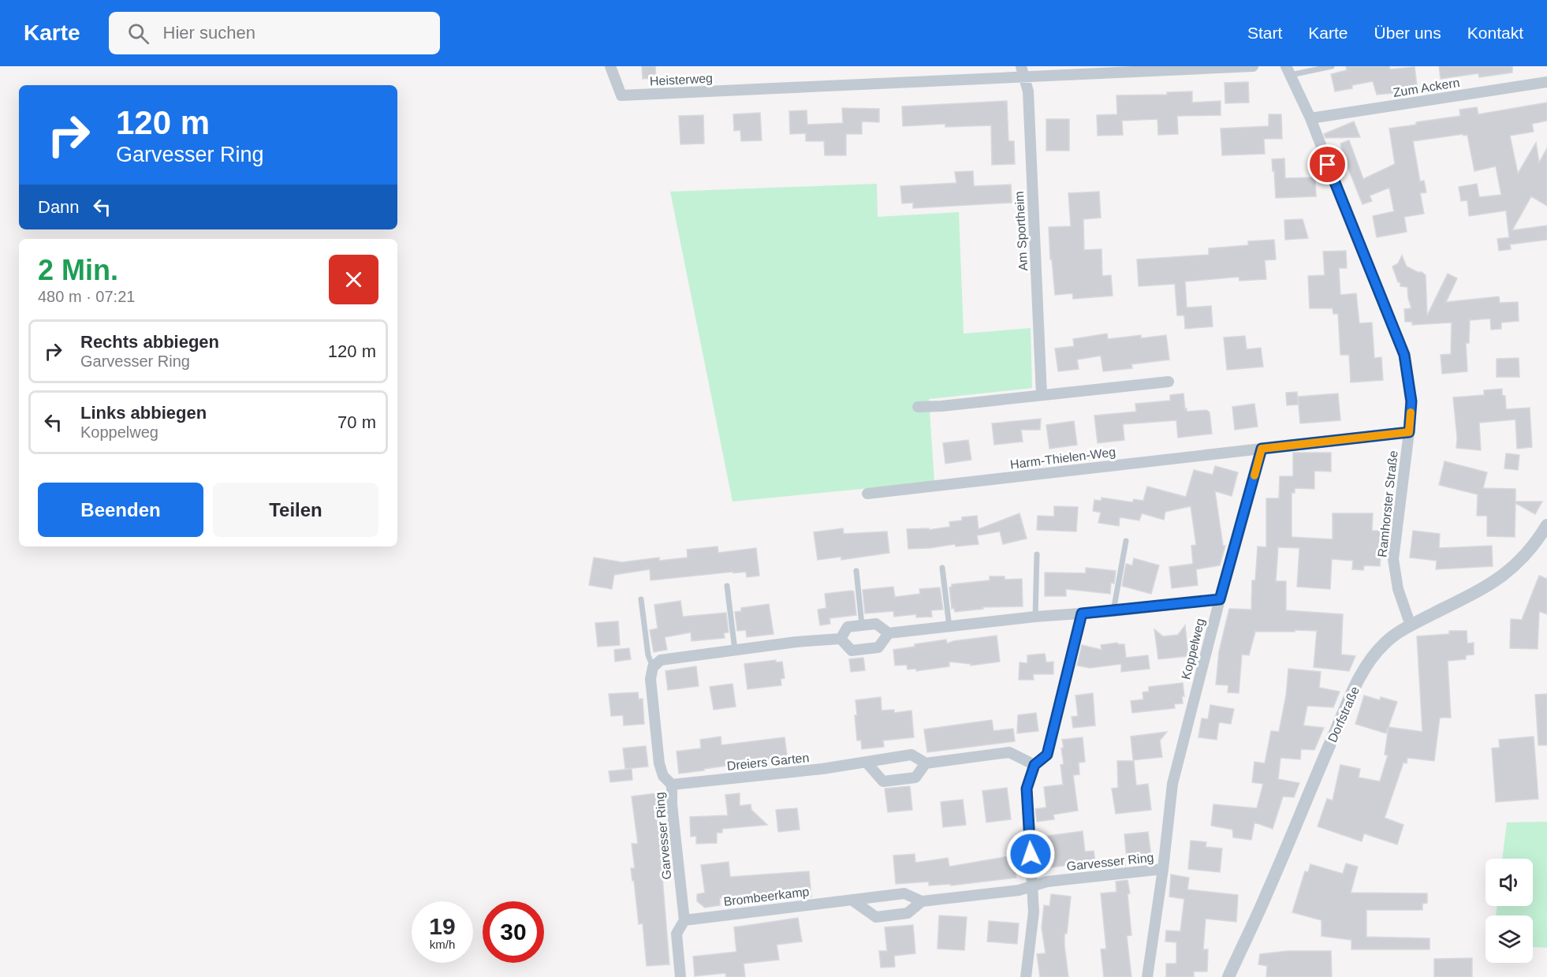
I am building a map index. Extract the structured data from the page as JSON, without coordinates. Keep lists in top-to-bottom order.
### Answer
{
  "streets": {
    "street": [
      "Heisterweg",
      "Zum Ackern",
      "Am Sportheim",
      "Harm-Thielen-Weg",
      "Ramhorster Straße",
      "Koppelweg",
      "Dorfstraße",
      "Dreiers Garten",
      "Garvesser Ring",
      "Brombeerkamp"
    ]
  },
  "crossings": [
    ["Heisterweg", "Am Sportheim"],
    ["Zum Ackern", "Ramhorster Straße"],
    ["Harm-Thielen-Weg", "Koppelweg"],
    ["Ramhorster Straße", "Dorfstraße"],
    ["Koppelweg", "Garvesser Ring"],
    ["Dreiers Garten", "Garvesser Ring"],
    ["Garvesser Ring", "Brombeerkamp"]
  ],
  "page": {
    "header": "Karte",
    "search": "Hier suchen",
    "nav": [
      "Start",
      "Karte",
      "Über uns",
      "Kontakt"
    ],
    "turn": ["120 m", "Garvesser Ring"],
    "then": "Dann",
    "heading": ["2 Min.", "480 m · 07:21"],
    "list": [
      {
        "name": "Rechts abbiegen",
        "note": "Garvesser Ring",
        "value": "120 m"
      },
      {
        "name": "Links abbiegen",
        "note": "Koppelweg",
        "value": "70 m"
      }
    ],
    "buttons": ["Beenden", "Teilen"],
    "speed": "19 km/h",
    "limit": "30"
  }
}
